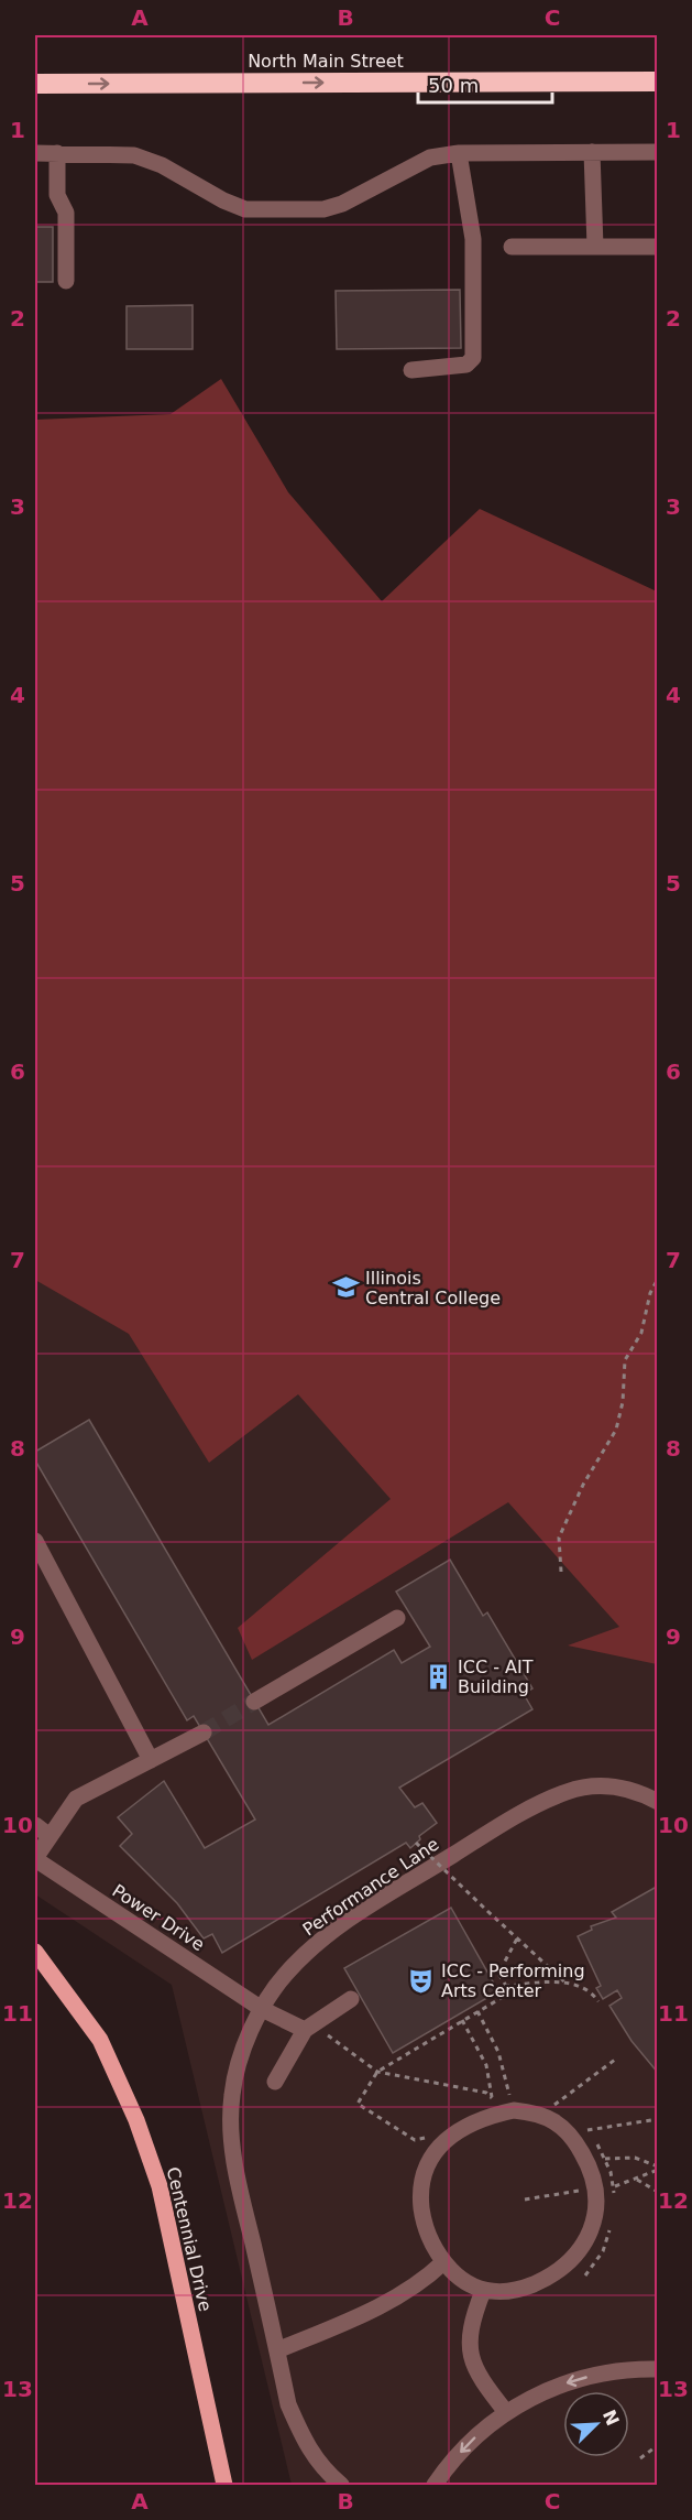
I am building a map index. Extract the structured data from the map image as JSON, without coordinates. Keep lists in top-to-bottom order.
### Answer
{
  "streets": {
    "highway": ["North Main Street"],
    "main road": ["Centennial Drive"],
    "street": ["Performance Lane", "Power Drive"]
  },
  "crossings": [
    ["Performance Lane", "Power Drive"]
  ],
  "one_way": ["North Main Street"],
  "places": {
    "school or university": ["Illinois Central College"],
    "building": ["ICC - AIT Building"],
    "theatre": ["ICC - Performing Arts Center"]
  },
  "scale_bar": "50 m",
  "north": "top right",
  "grid": {
    "columns": ["A", "B", "C"],
    "rows": [
      "1",
      "2",
      "3",
      "4",
      "5",
      "6",
      "7",
      "8",
      "9",
      "10",
      "11",
      "12",
      "13"
    ]
  }
}
